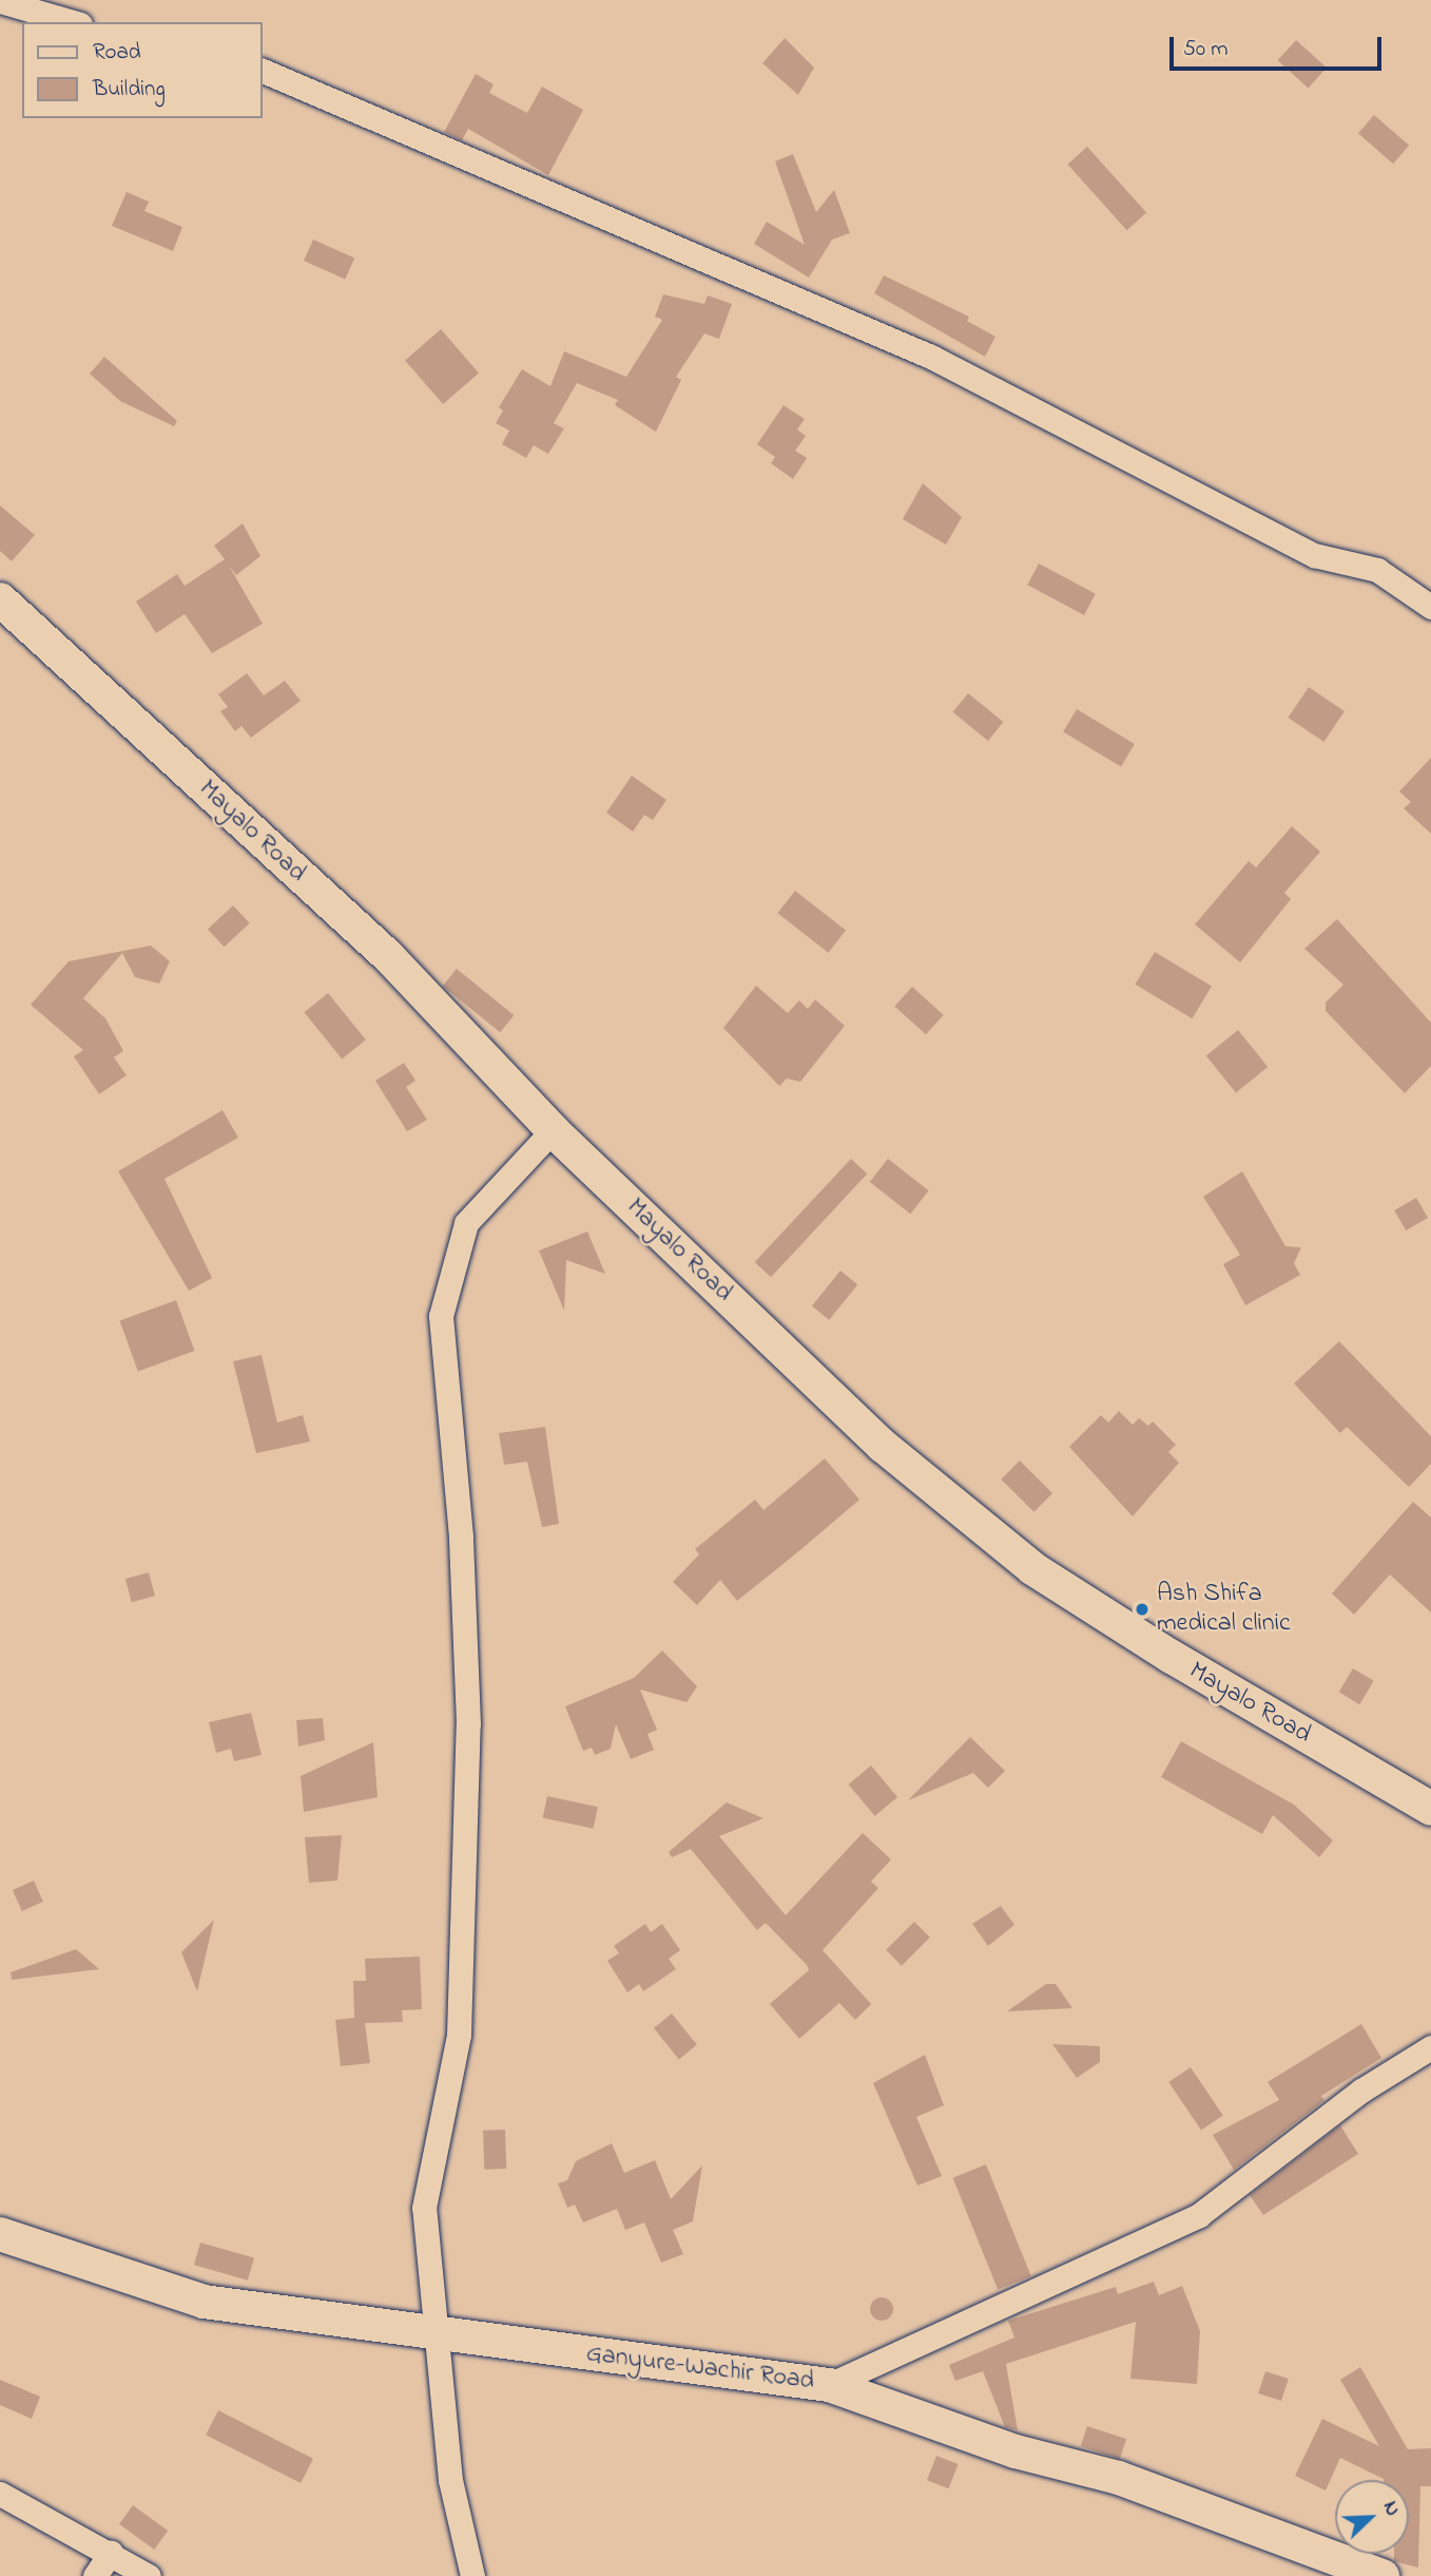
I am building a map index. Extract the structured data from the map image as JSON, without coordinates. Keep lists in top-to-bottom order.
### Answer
{
  "streets": {
    "street": ["Mayalo Road", "Ganyure-Wachir Road"]
  },
  "places": ["Ash Shifa medical clinic"],
  "legend": ["Road", "Building"],
  "scale_bar": "50 m",
  "north": "top right"
}
